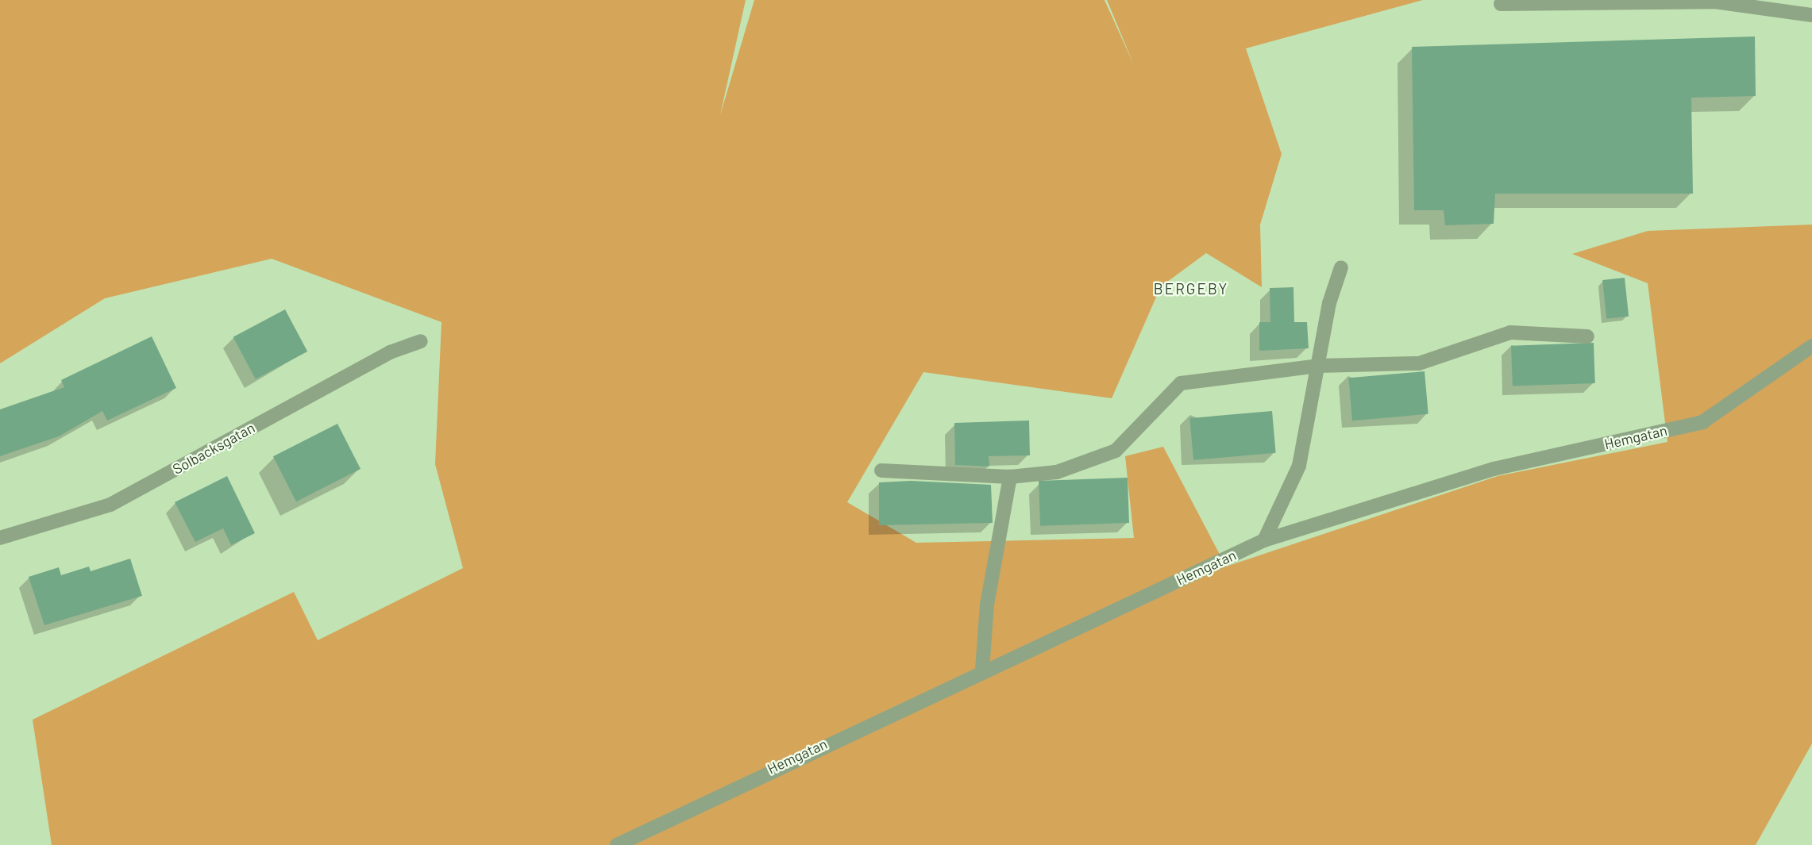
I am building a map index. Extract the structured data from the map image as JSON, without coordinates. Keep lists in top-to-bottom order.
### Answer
{
  "streets": {
    "street": ["Hemgatan", "Solbacksgatan"]
  },
  "districts": ["BERGEBY"]
}
